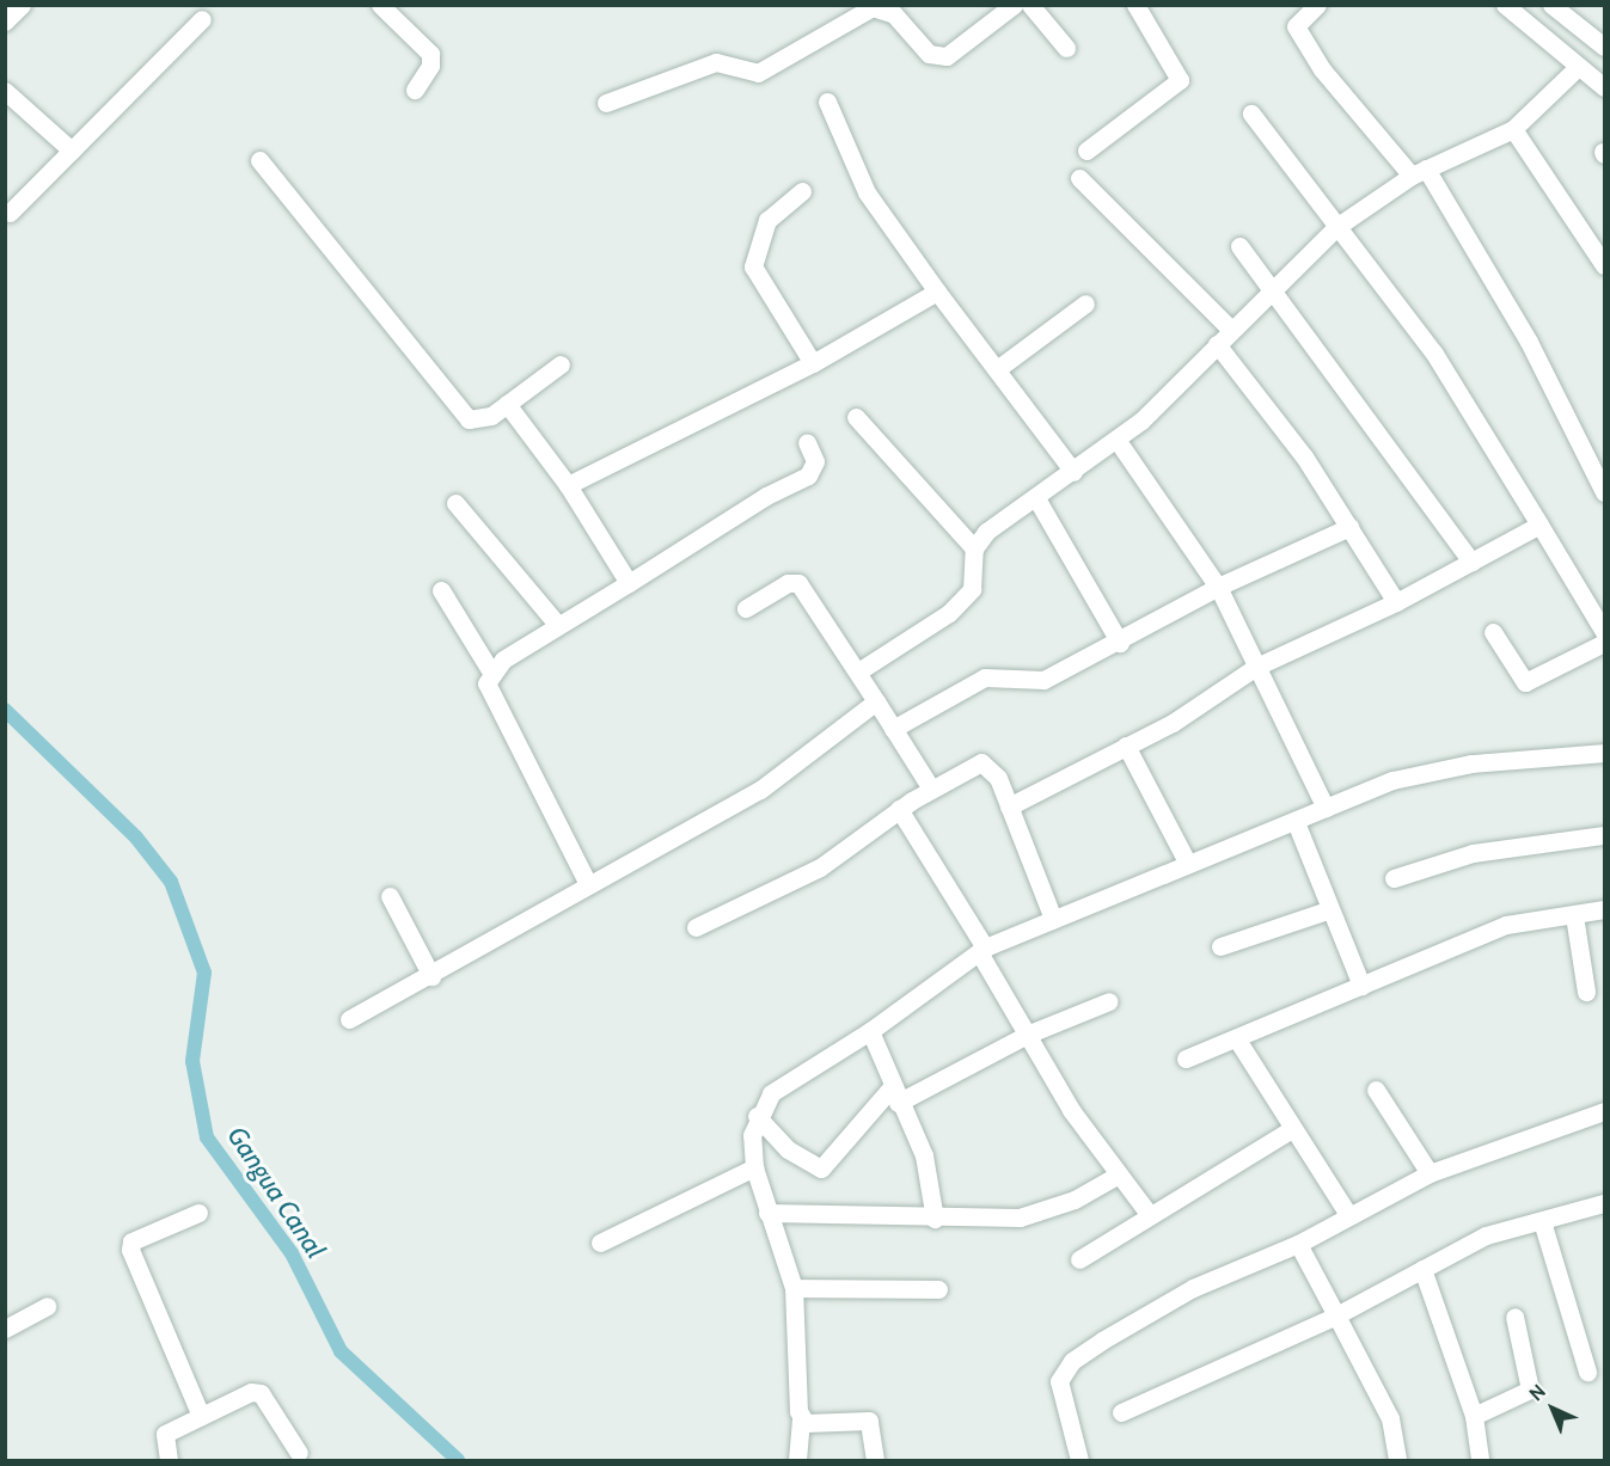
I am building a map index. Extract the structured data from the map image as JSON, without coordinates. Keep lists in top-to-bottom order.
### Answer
{
  "water": ["Gangua Canal"],
  "north": "top left"
}
